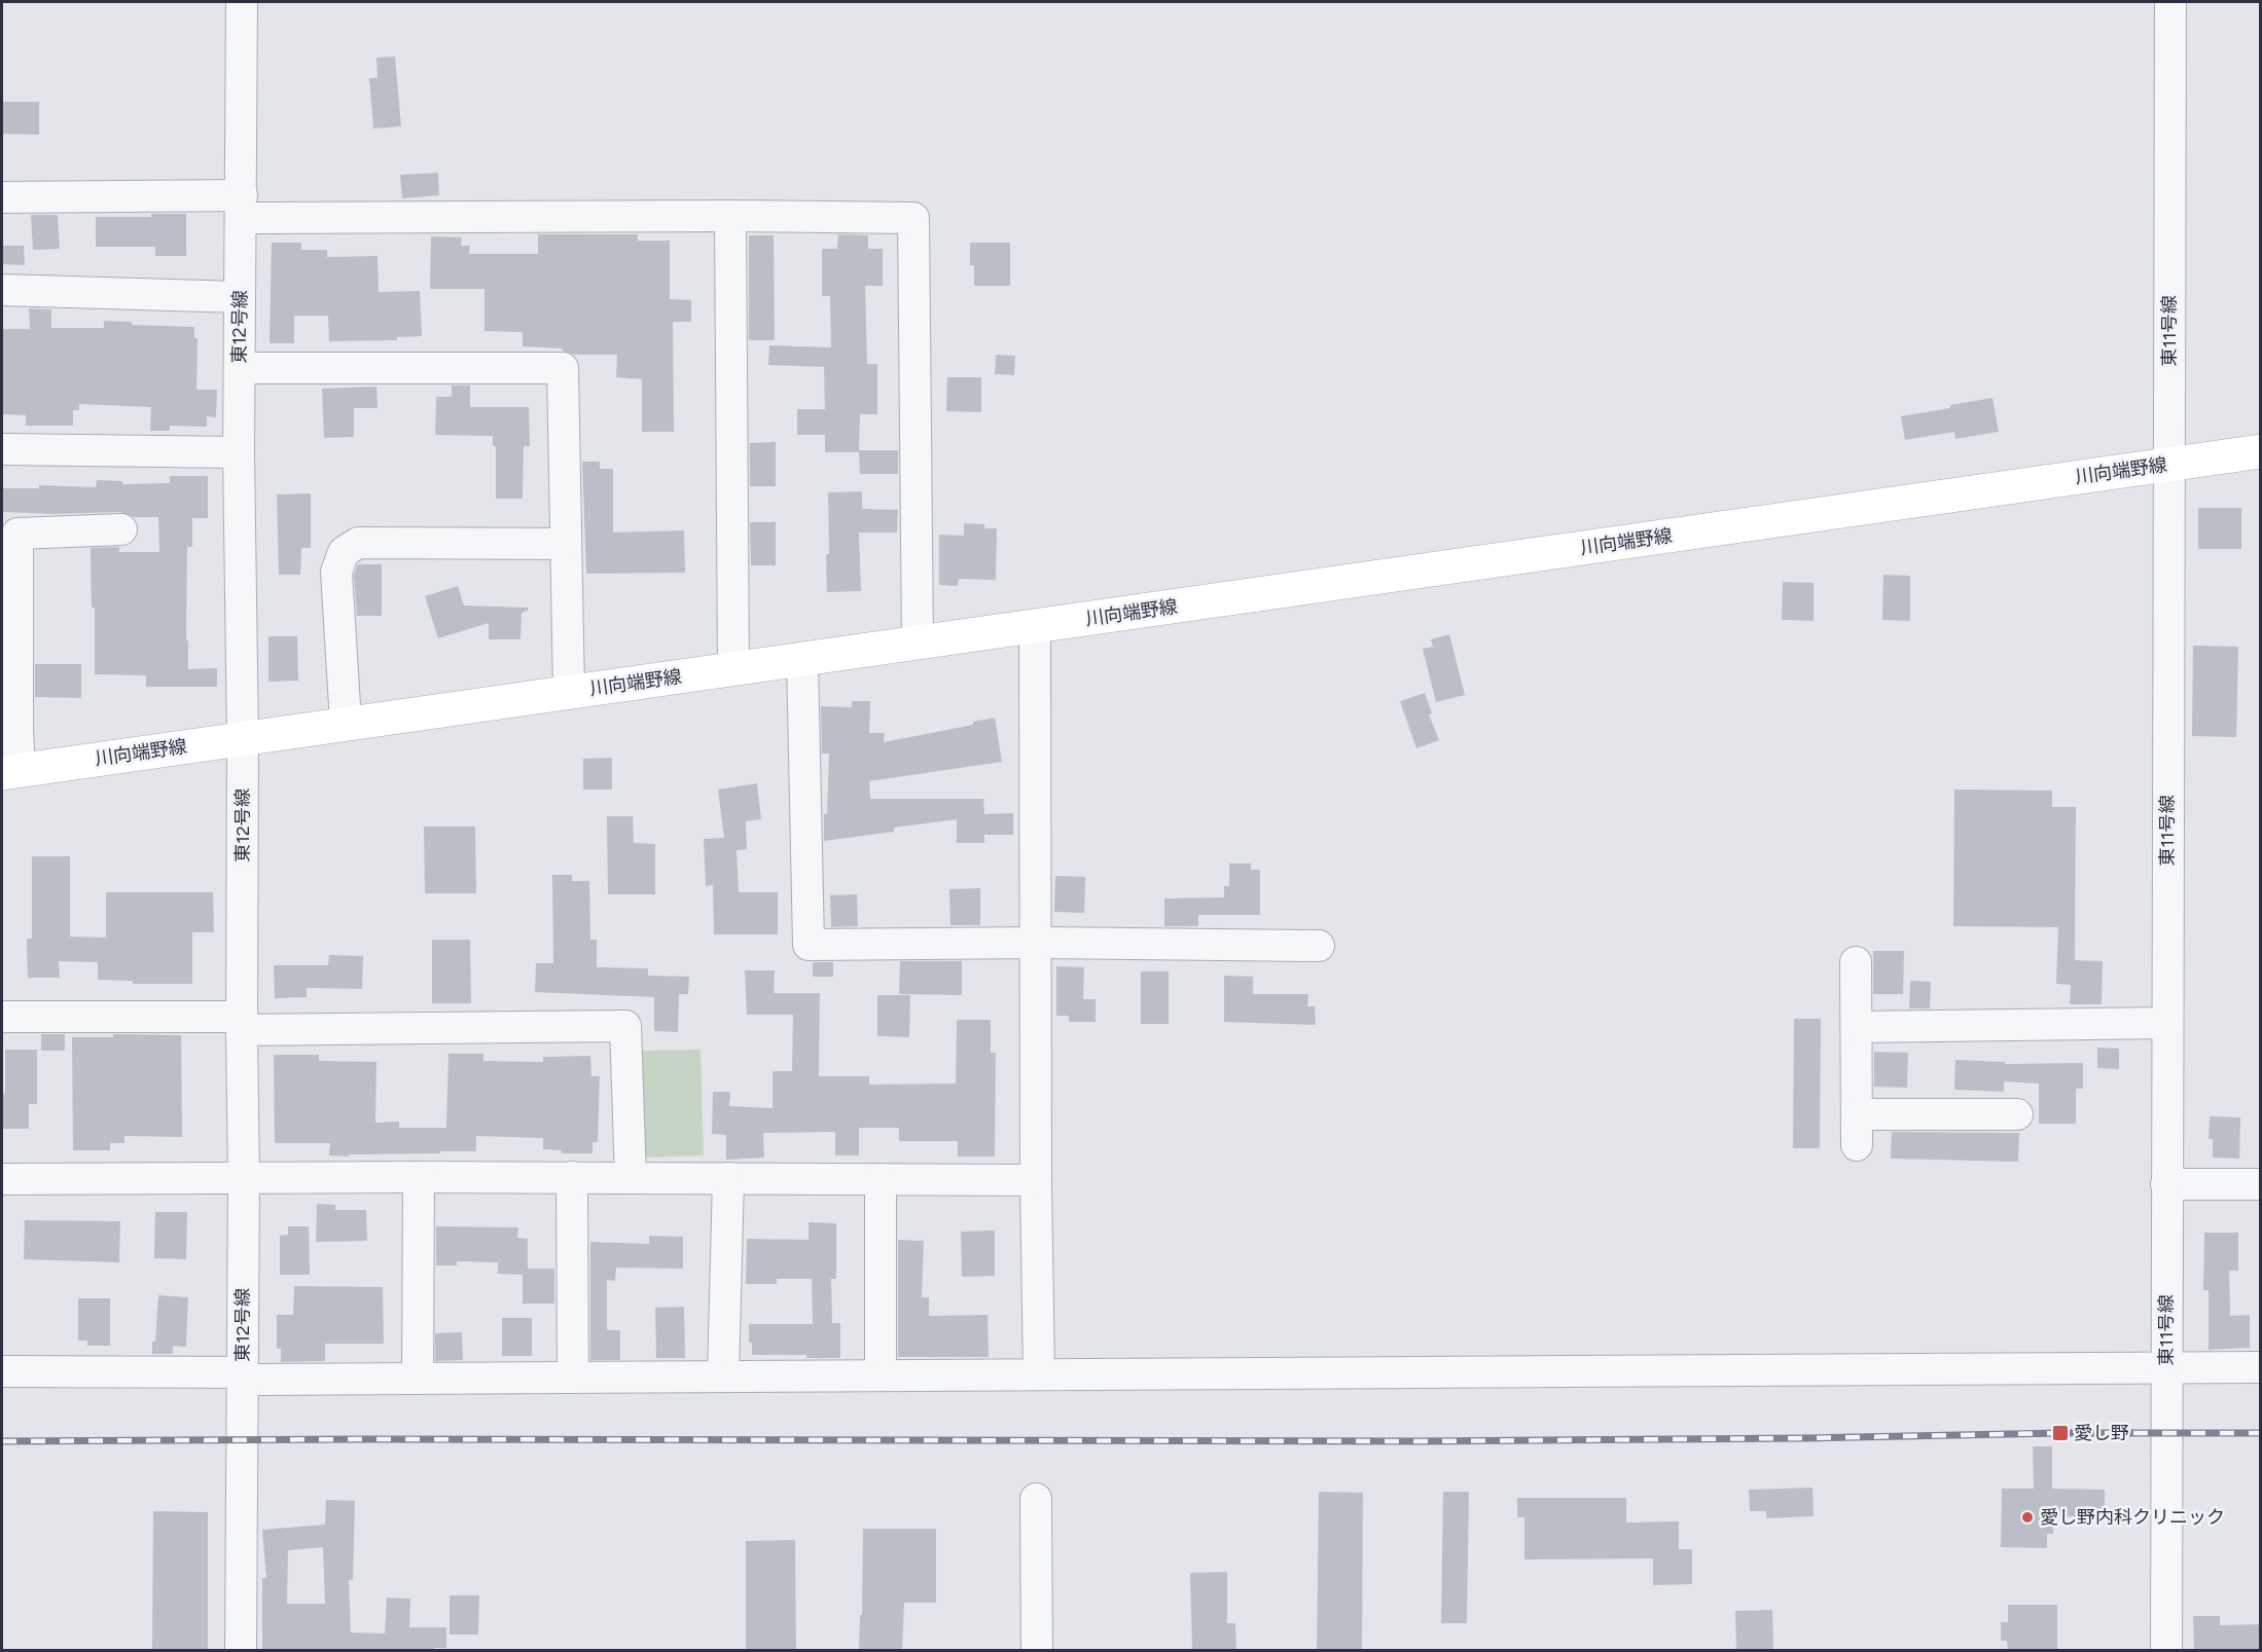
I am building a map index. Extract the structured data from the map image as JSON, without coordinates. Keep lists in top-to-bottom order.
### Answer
{
  "streets": {
    "main road": ["川向端野線"],
    "street": ["東12号線", "東11号線"]
  },
  "crossings": [
    ["東12号線", "川向端野線"],
    ["東11号線", "川向端野線"]
  ],
  "places": {
    "transit": ["愛し野"],
    "other": ["愛し野内科クリニック"]
  }
}
